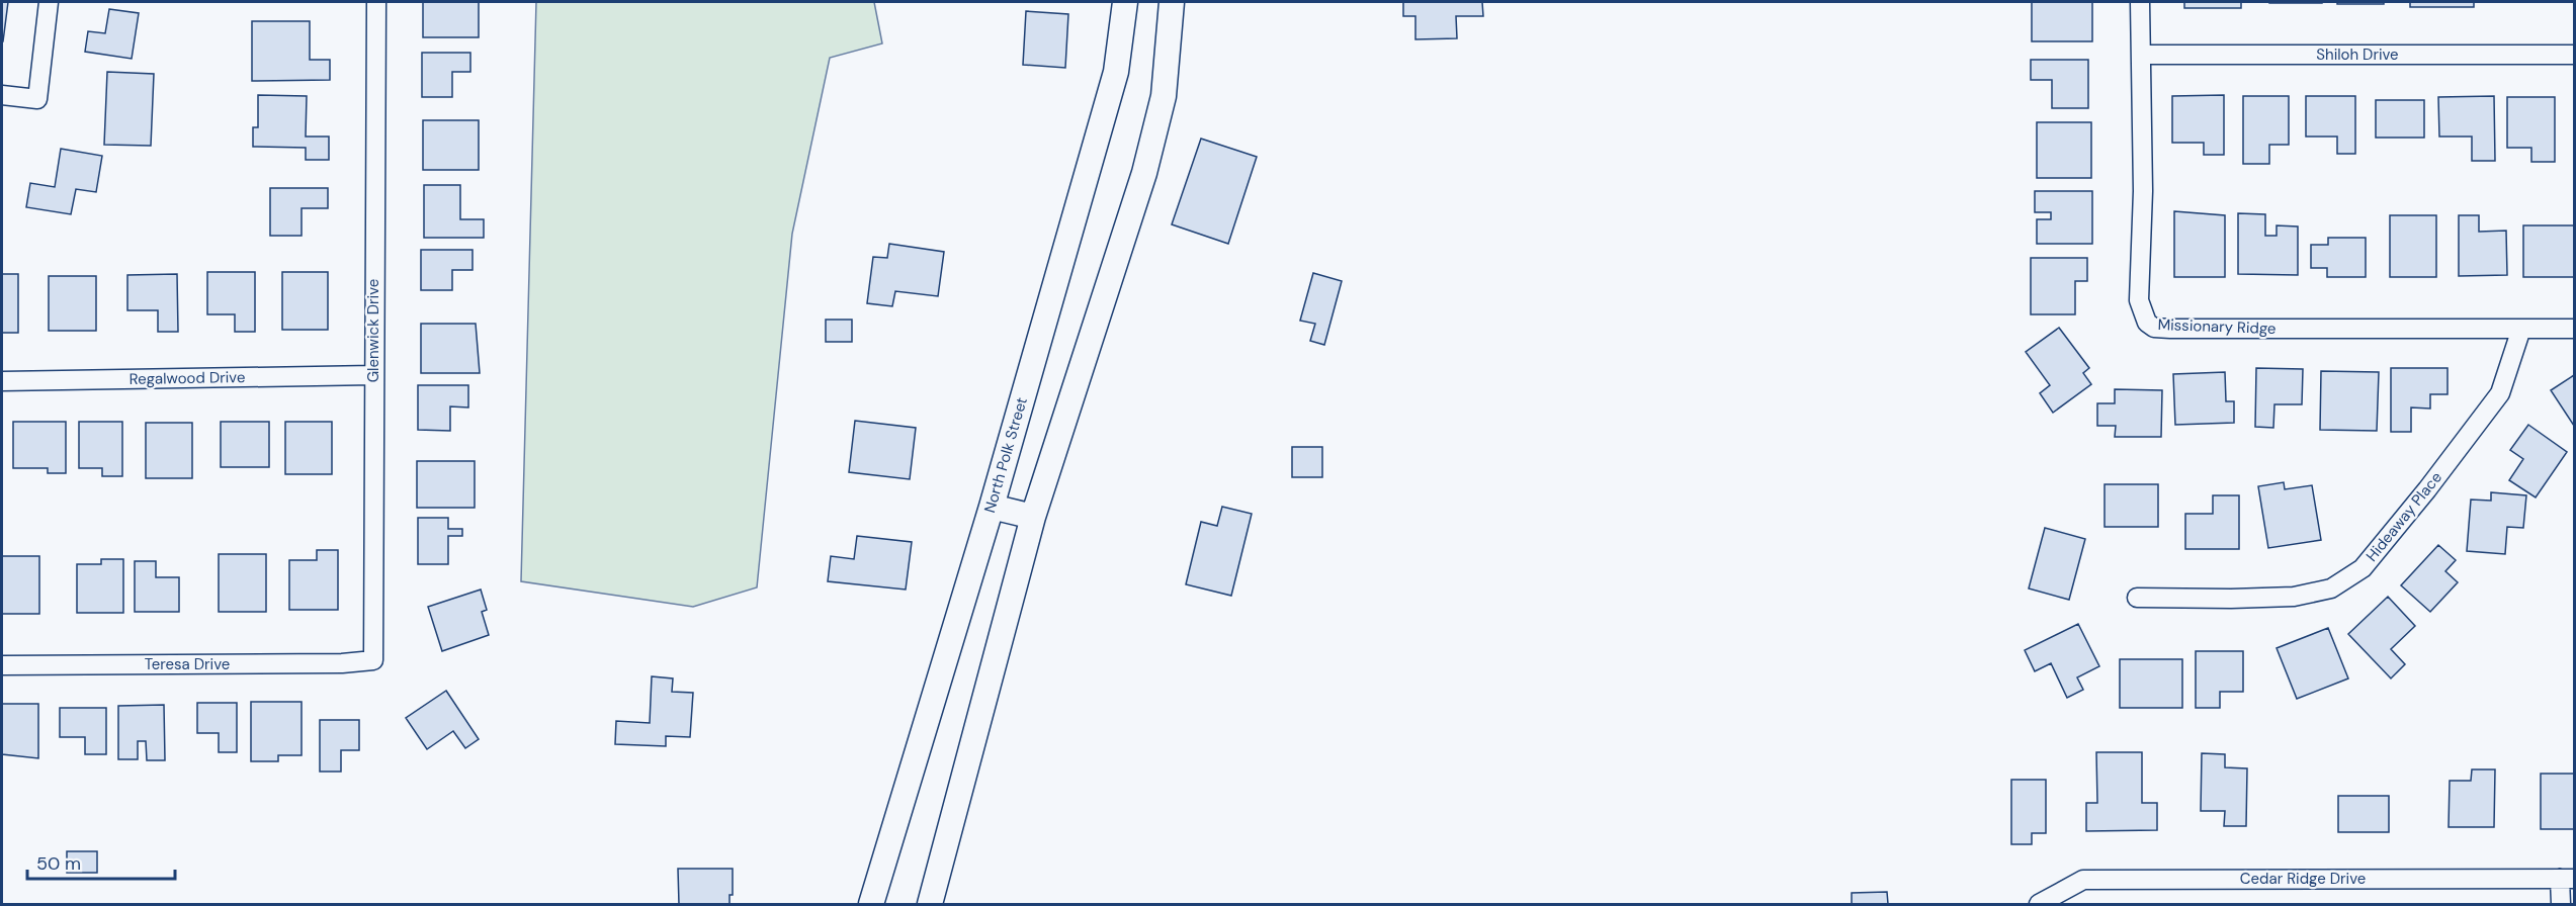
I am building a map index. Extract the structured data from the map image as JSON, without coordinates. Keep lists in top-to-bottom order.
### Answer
{
  "streets": {
    "main road": ["North Polk Street"],
    "street": [
      "Shiloh Drive",
      "Missionary Ridge",
      "Glenwick Drive",
      "Regalwood Drive",
      "Hideaway Place",
      "Teresa Drive",
      "Cedar Ridge Drive"
    ]
  },
  "crossings": [
    ["Shiloh Drive", "Missionary Ridge"],
    ["Missionary Ridge", "Hideaway Place"],
    ["Glenwick Drive", "Regalwood Drive"],
    ["Glenwick Drive", "Teresa Drive"]
  ],
  "scale_bar": "50 m"
}
